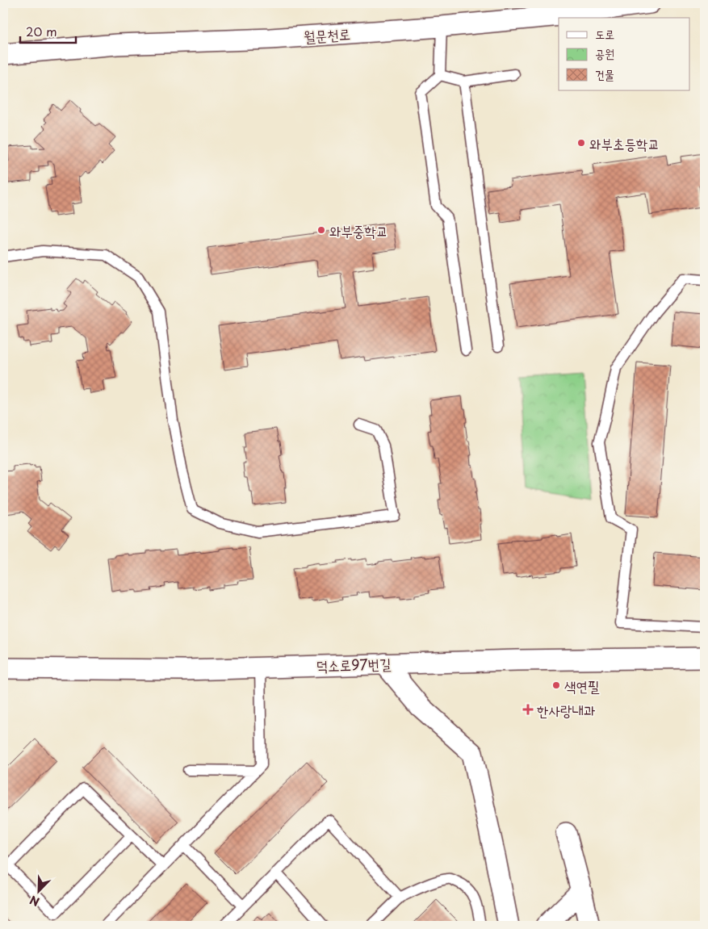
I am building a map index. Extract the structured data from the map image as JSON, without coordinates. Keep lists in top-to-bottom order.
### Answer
{
  "streets": {
    "street": ["월문천로", "덕소로97번길"]
  },
  "places": {
    "other": ["와부초등학교", "와부중학교", "색연필"],
    "health": ["한사랑내과"]
  },
  "legend": ["도로", "공원", "건물"],
  "scale_bar": "20 m",
  "north": "bottom left"
}
